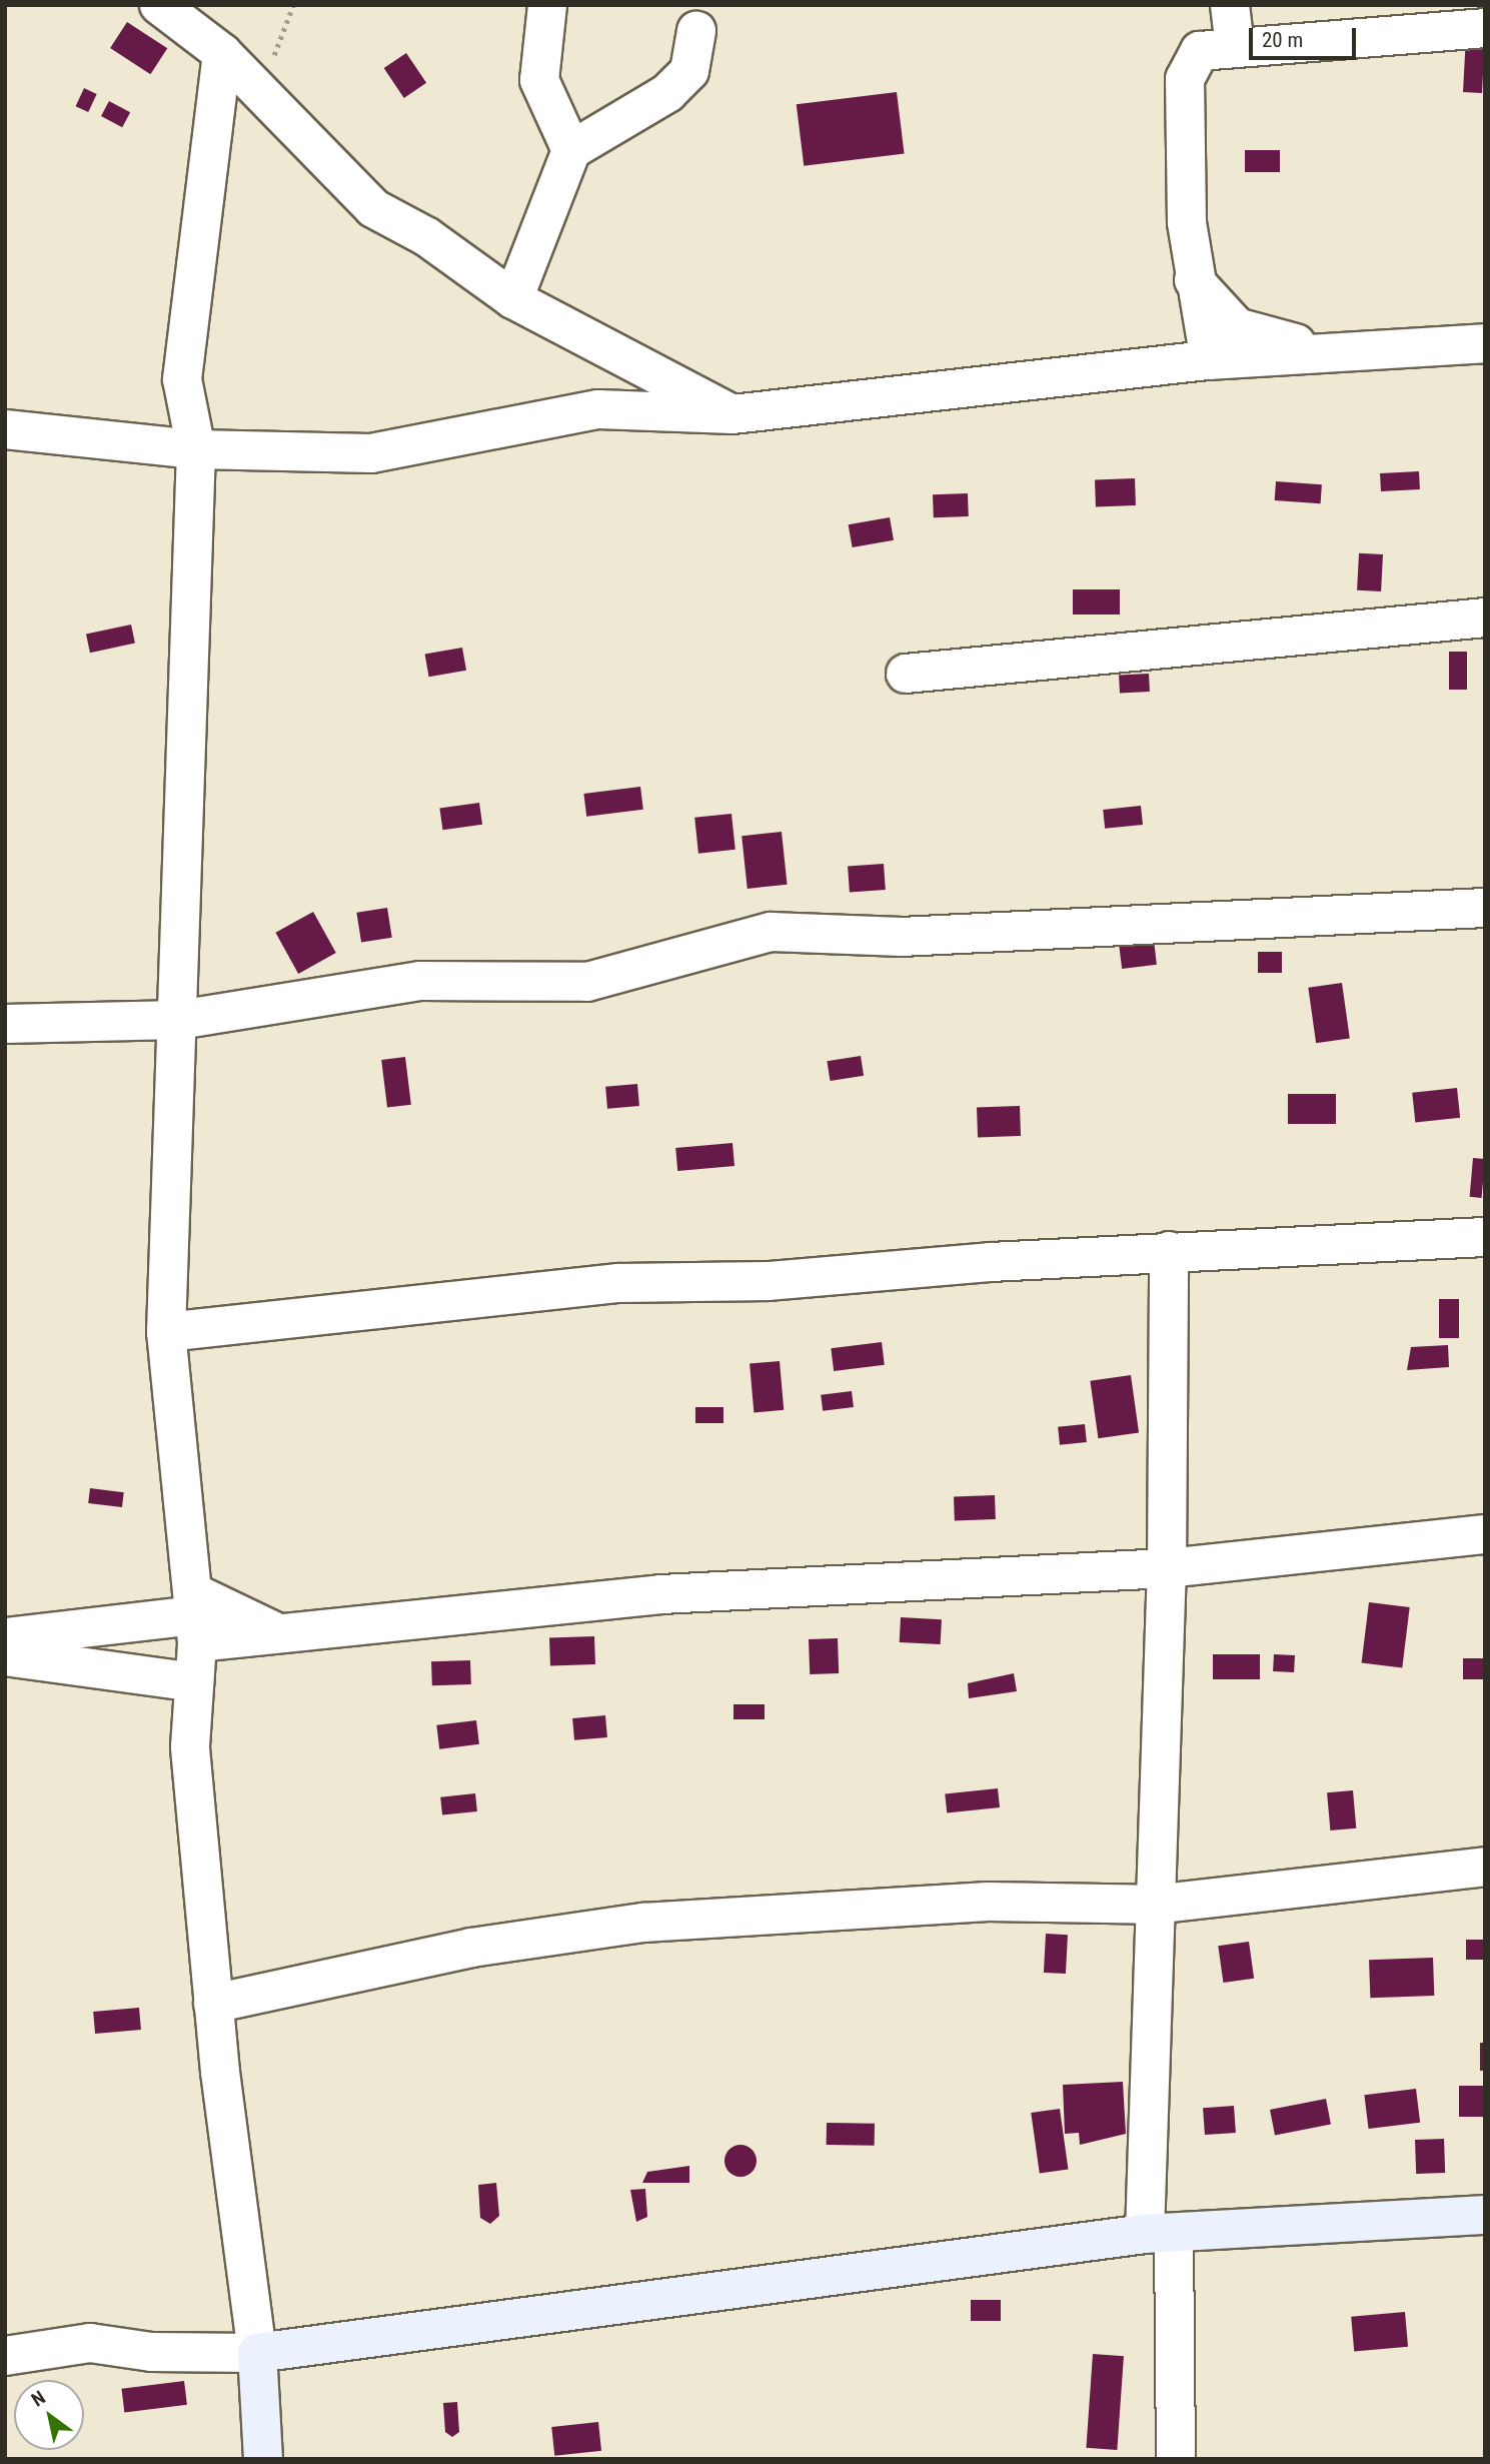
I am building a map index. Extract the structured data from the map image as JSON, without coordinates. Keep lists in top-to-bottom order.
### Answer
{
  "scale_bar": "20 m",
  "north": "top left"
}
